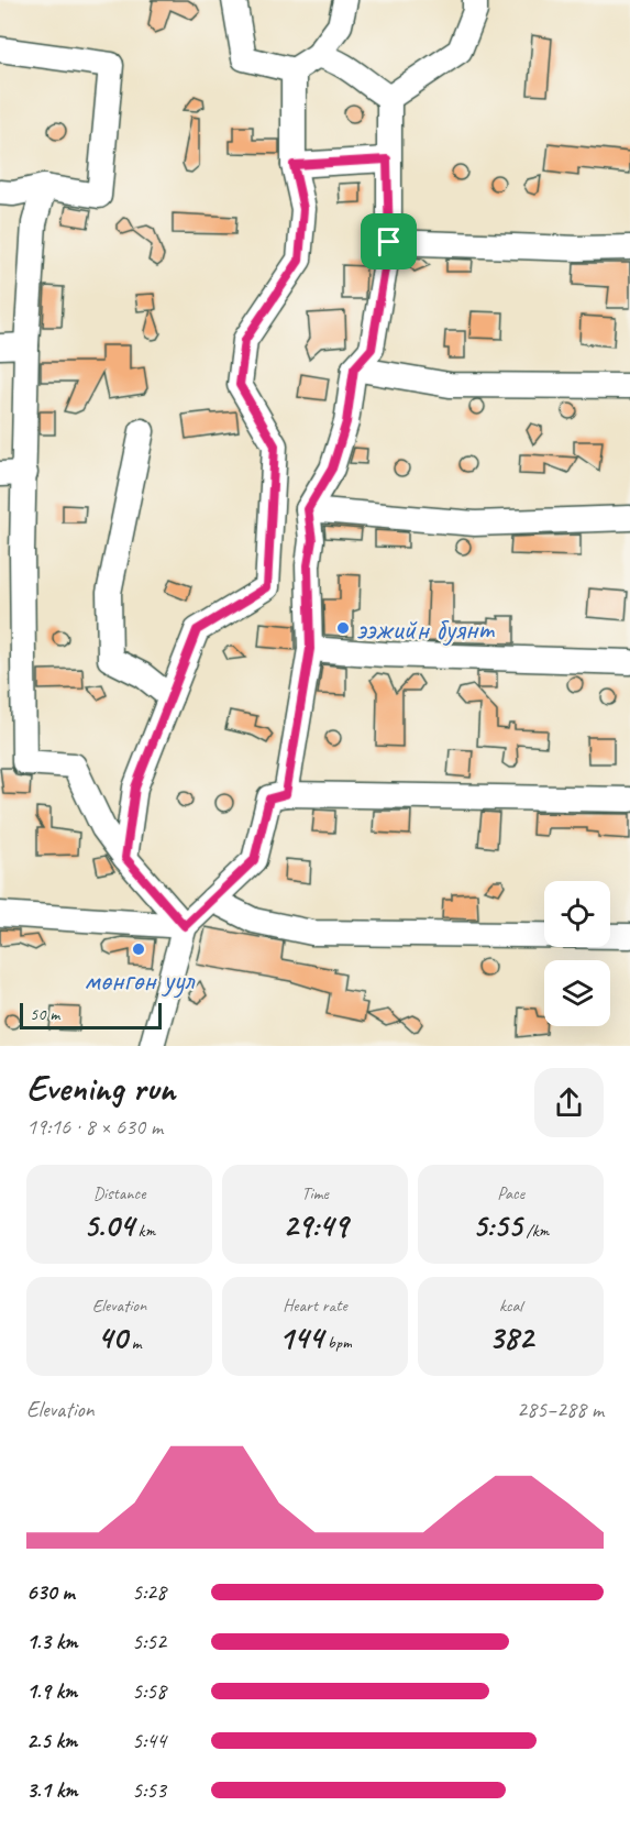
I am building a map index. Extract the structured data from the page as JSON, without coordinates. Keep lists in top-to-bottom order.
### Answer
{
  "places": ["ээжийн буянт", "мөнгөн уул"],
  "scale_bar": "50 m",
  "page": {
    "scale": "50 m",
    "heading": ["Evening run", "19:16 · 8 × 630 m"],
    "stats": [
      ["Distance", "5.04 km"],
      ["Time", "29:49"],
      ["Pace", "5:55 /km"],
      ["Elevation", "40 m"],
      ["Heart rate", "144 bpm"],
      ["kcal", "382"]
    ],
    "chart": ["Elevation", "285–288 m"],
    "list": [
      {
        "name": "630 m",
        "note": "5:28"
      },
      {
        "name": "1.3 km",
        "note": "5:52"
      },
      {
        "name": "1.9 km",
        "note": "5:58"
      },
      {
        "name": "2.5 km",
        "note": "5:44"
      },
      {
        "name": "3.1 km",
        "note": "5:53"
      }
    ]
  }
}
